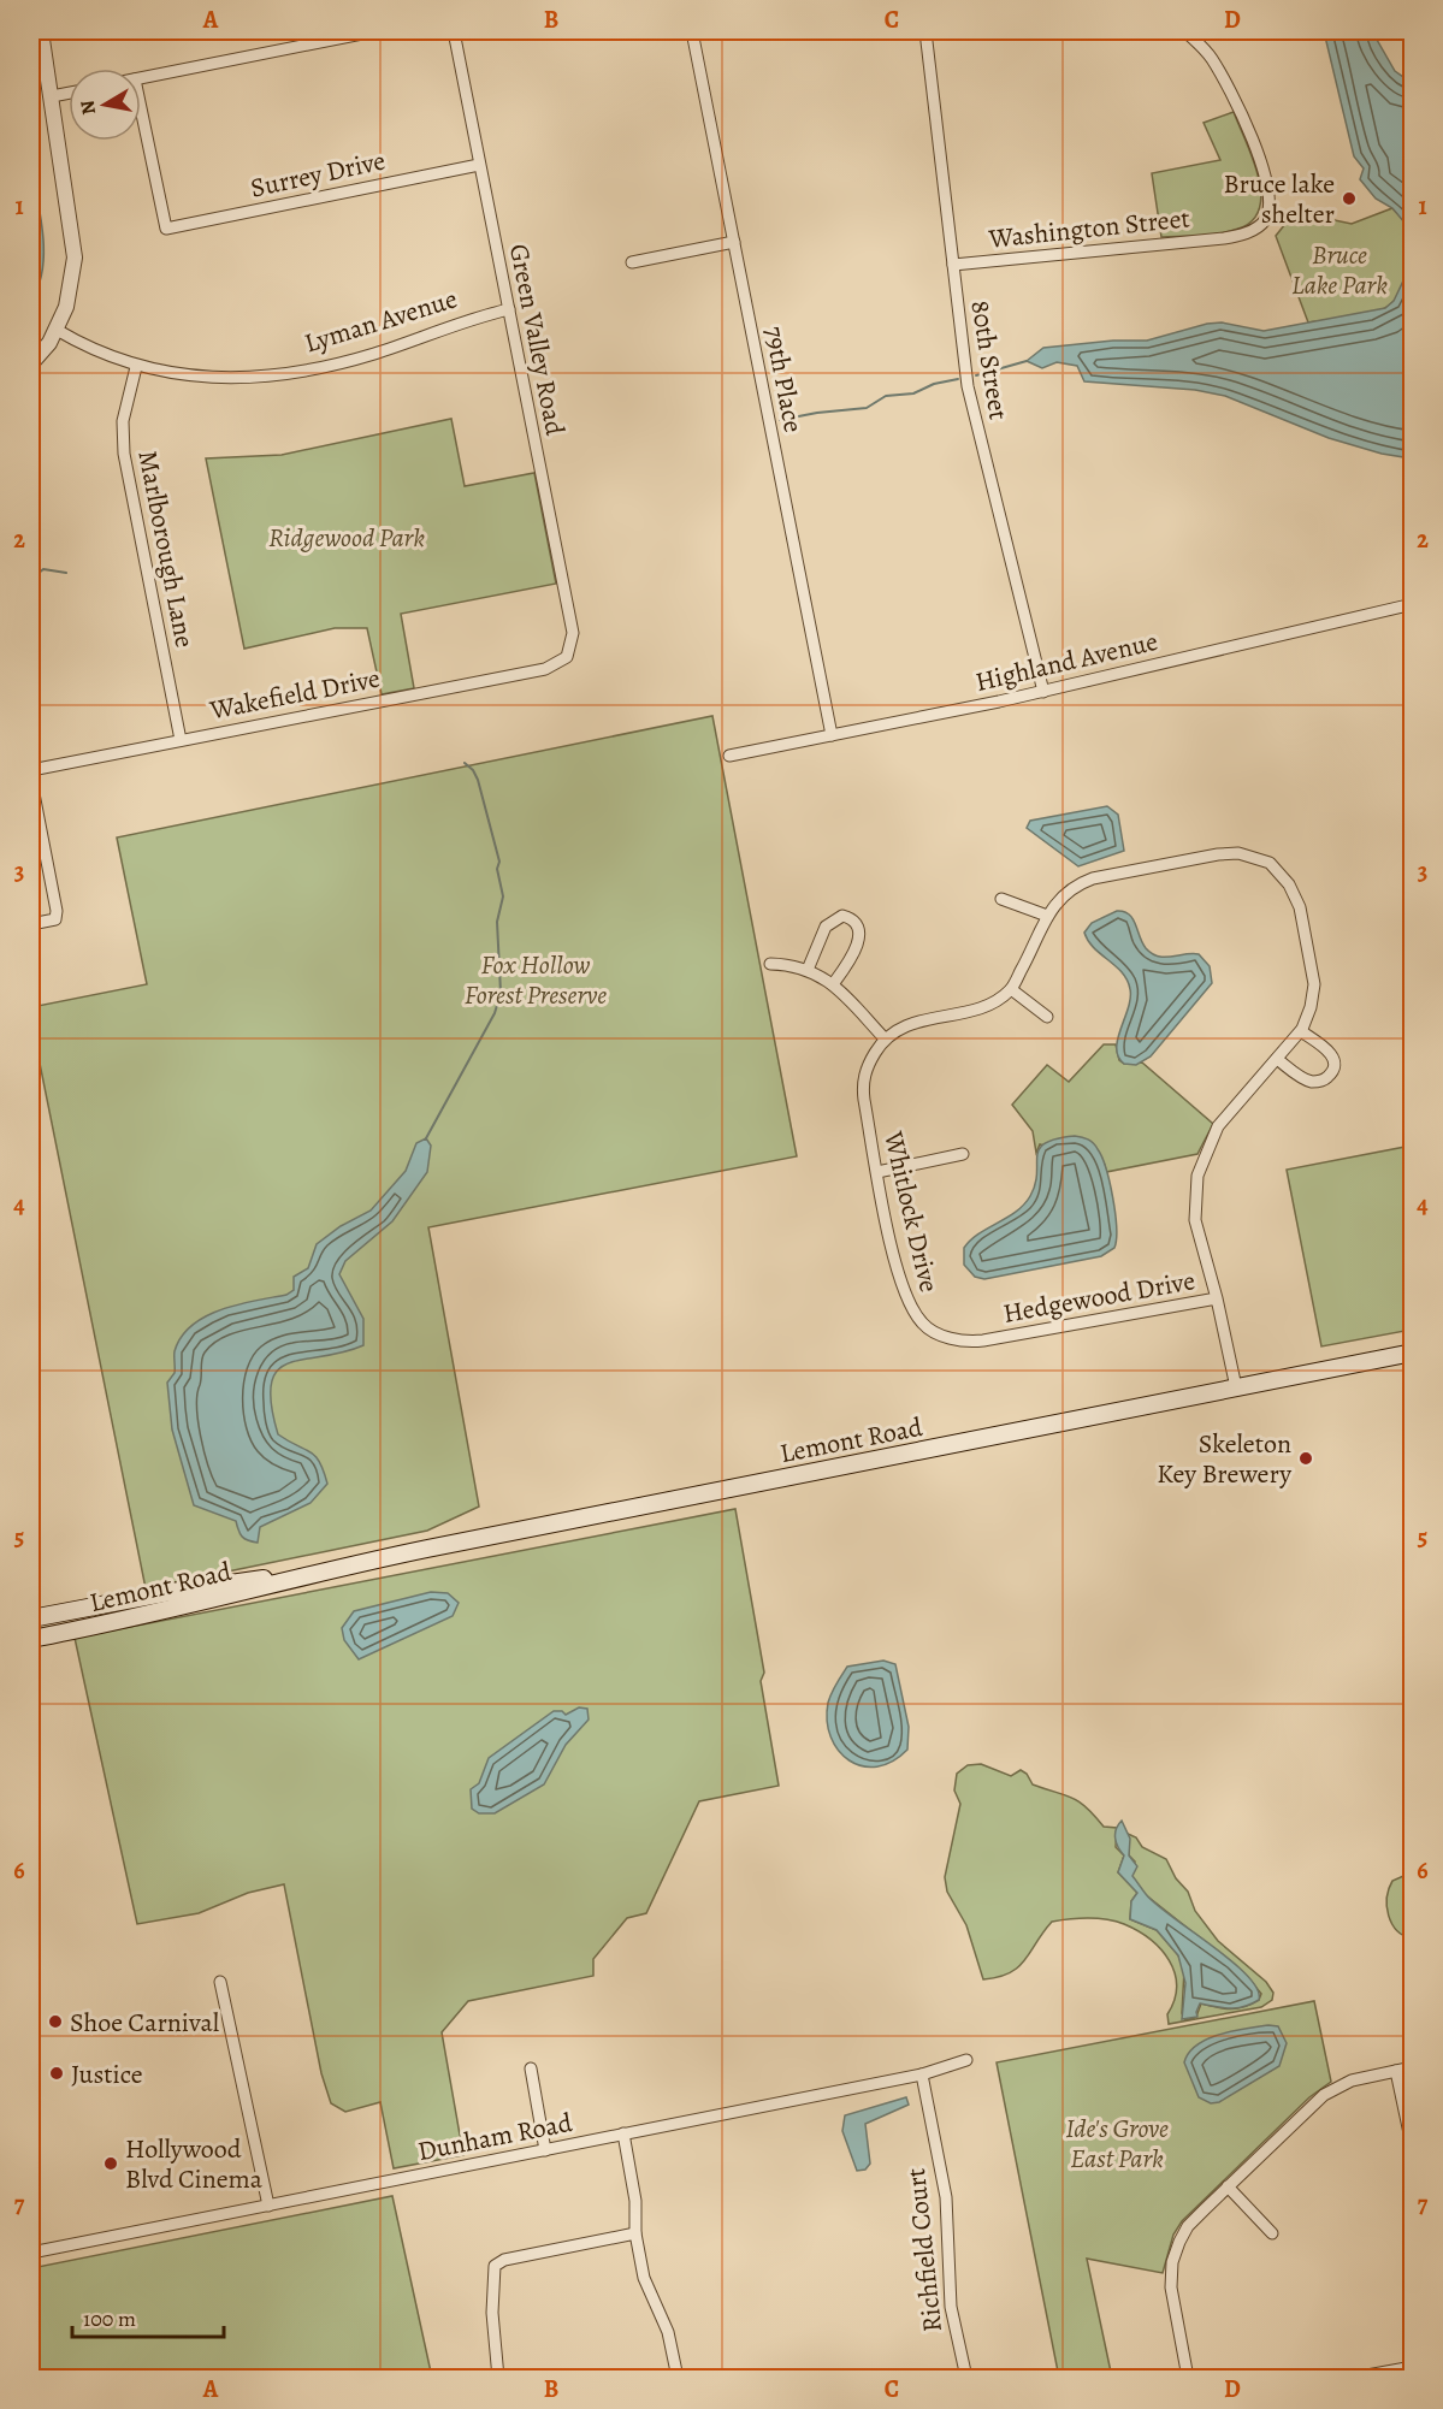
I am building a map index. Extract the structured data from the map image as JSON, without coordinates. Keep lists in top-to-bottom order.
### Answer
{
  "streets": {
    "main road": ["Lemont Road"],
    "street": [
      "Surrey Drive",
      "Washington Street",
      "Lyman Avenue",
      "Green Valley Road",
      "80th Street",
      "79th Place",
      "Marlborough Lane",
      "Highland Avenue",
      "Wakefield Drive",
      "Whitlock Drive",
      "Hedgewood Drive",
      "Dunham Road",
      "Richfield Court"
    ]
  },
  "crossings": [
    ["Surrey Drive", "Green Valley Road"],
    ["Washington Street", "80th Street"],
    ["Lyman Avenue", "Green Valley Road"],
    ["Lyman Avenue", "Marlborough Lane"],
    ["Green Valley Road", "Wakefield Drive"],
    ["80th Street", "Highland Avenue"],
    ["79th Place", "Highland Avenue"],
    ["Marlborough Lane", "Wakefield Drive"],
    ["Whitlock Drive", "Hedgewood Drive"],
    ["Dunham Road", "Richfield Court"]
  ],
  "parks": [
    "Bruce Lake Park",
    "Ridgewood Park",
    "Fox Hollow Forest Preserve",
    "Ide's Grove East Park"
  ],
  "places": [
    "Bruce lake shelter",
    "Skeleton Key Brewery",
    "Shoe Carnival",
    "Justice",
    "Hollywood Blvd Cinema"
  ],
  "scale_bar": "100 m",
  "north": "left",
  "grid": {
    "columns": [
      "A",
      "B",
      "C",
      "D"
    ],
    "rows": [
      "1",
      "2",
      "3",
      "4",
      "5",
      "6",
      "7"
    ]
  }
}
